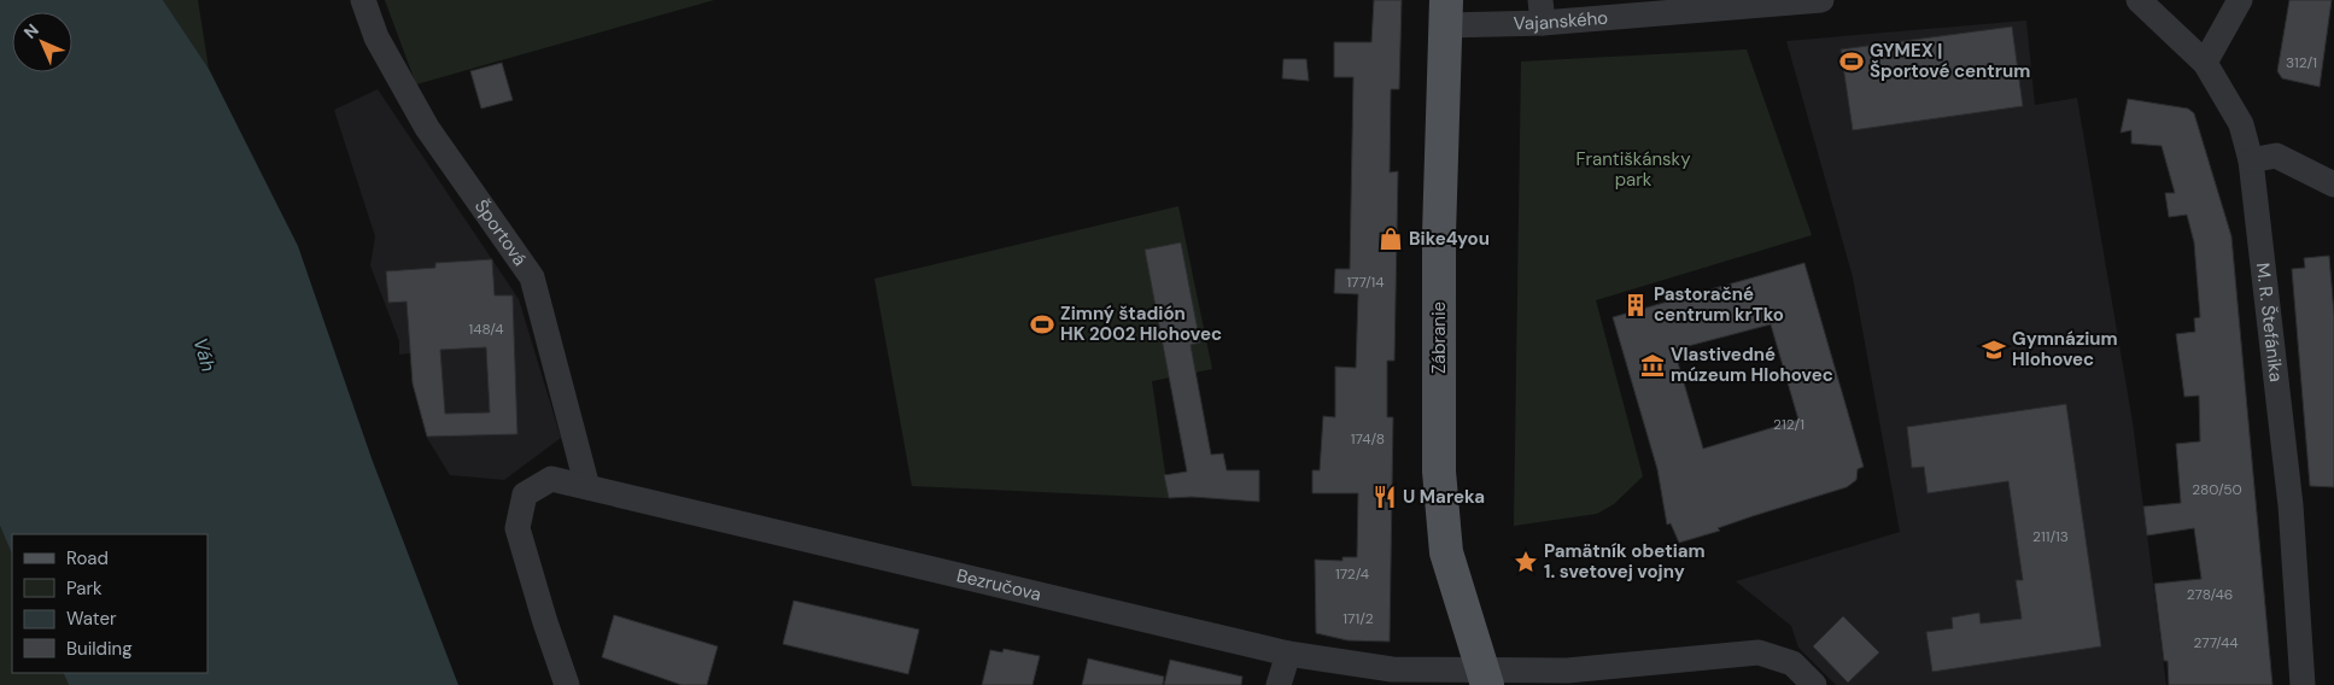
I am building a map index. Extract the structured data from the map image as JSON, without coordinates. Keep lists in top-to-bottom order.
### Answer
{
  "streets": {
    "main road": ["Zábranie"],
    "street": [
      "Vajanského",
      "Športová",
      "M. R. Štefánika",
      "Bezručova"
    ]
  },
  "crossings": [
    ["Vajanského", "Zábranie"],
    ["Športová", "Bezručova"],
    ["Zábranie", "Bezručova"]
  ],
  "water": ["Váh"],
  "parks": ["Františkánsky park"],
  "places": {
    "sports": ["GYMEX | Športové centrum", "Zimný štadión HK 2002 Hlohovec"],
    "shop": ["Bike4you"],
    "building": ["Pastoračné centrum krTko"],
    "school or university": ["Gymnázium Hlohovec"],
    "museum": ["Vlastivedné múzeum Hlohovec"],
    "restaurant": ["U Mareka"],
    "place": ["Pamätník obetiam 1. svetovej vojny"]
  },
  "house_numbers": [
    "312/1",
    "177/14",
    "148/4",
    "212/1",
    "174/8",
    "280/50",
    "211/13",
    "172/4",
    "278/46",
    "171/2",
    "277/44"
  ],
  "legend": [
    "Road",
    "Park",
    "Water",
    "Building"
  ],
  "north": "top left"
}
